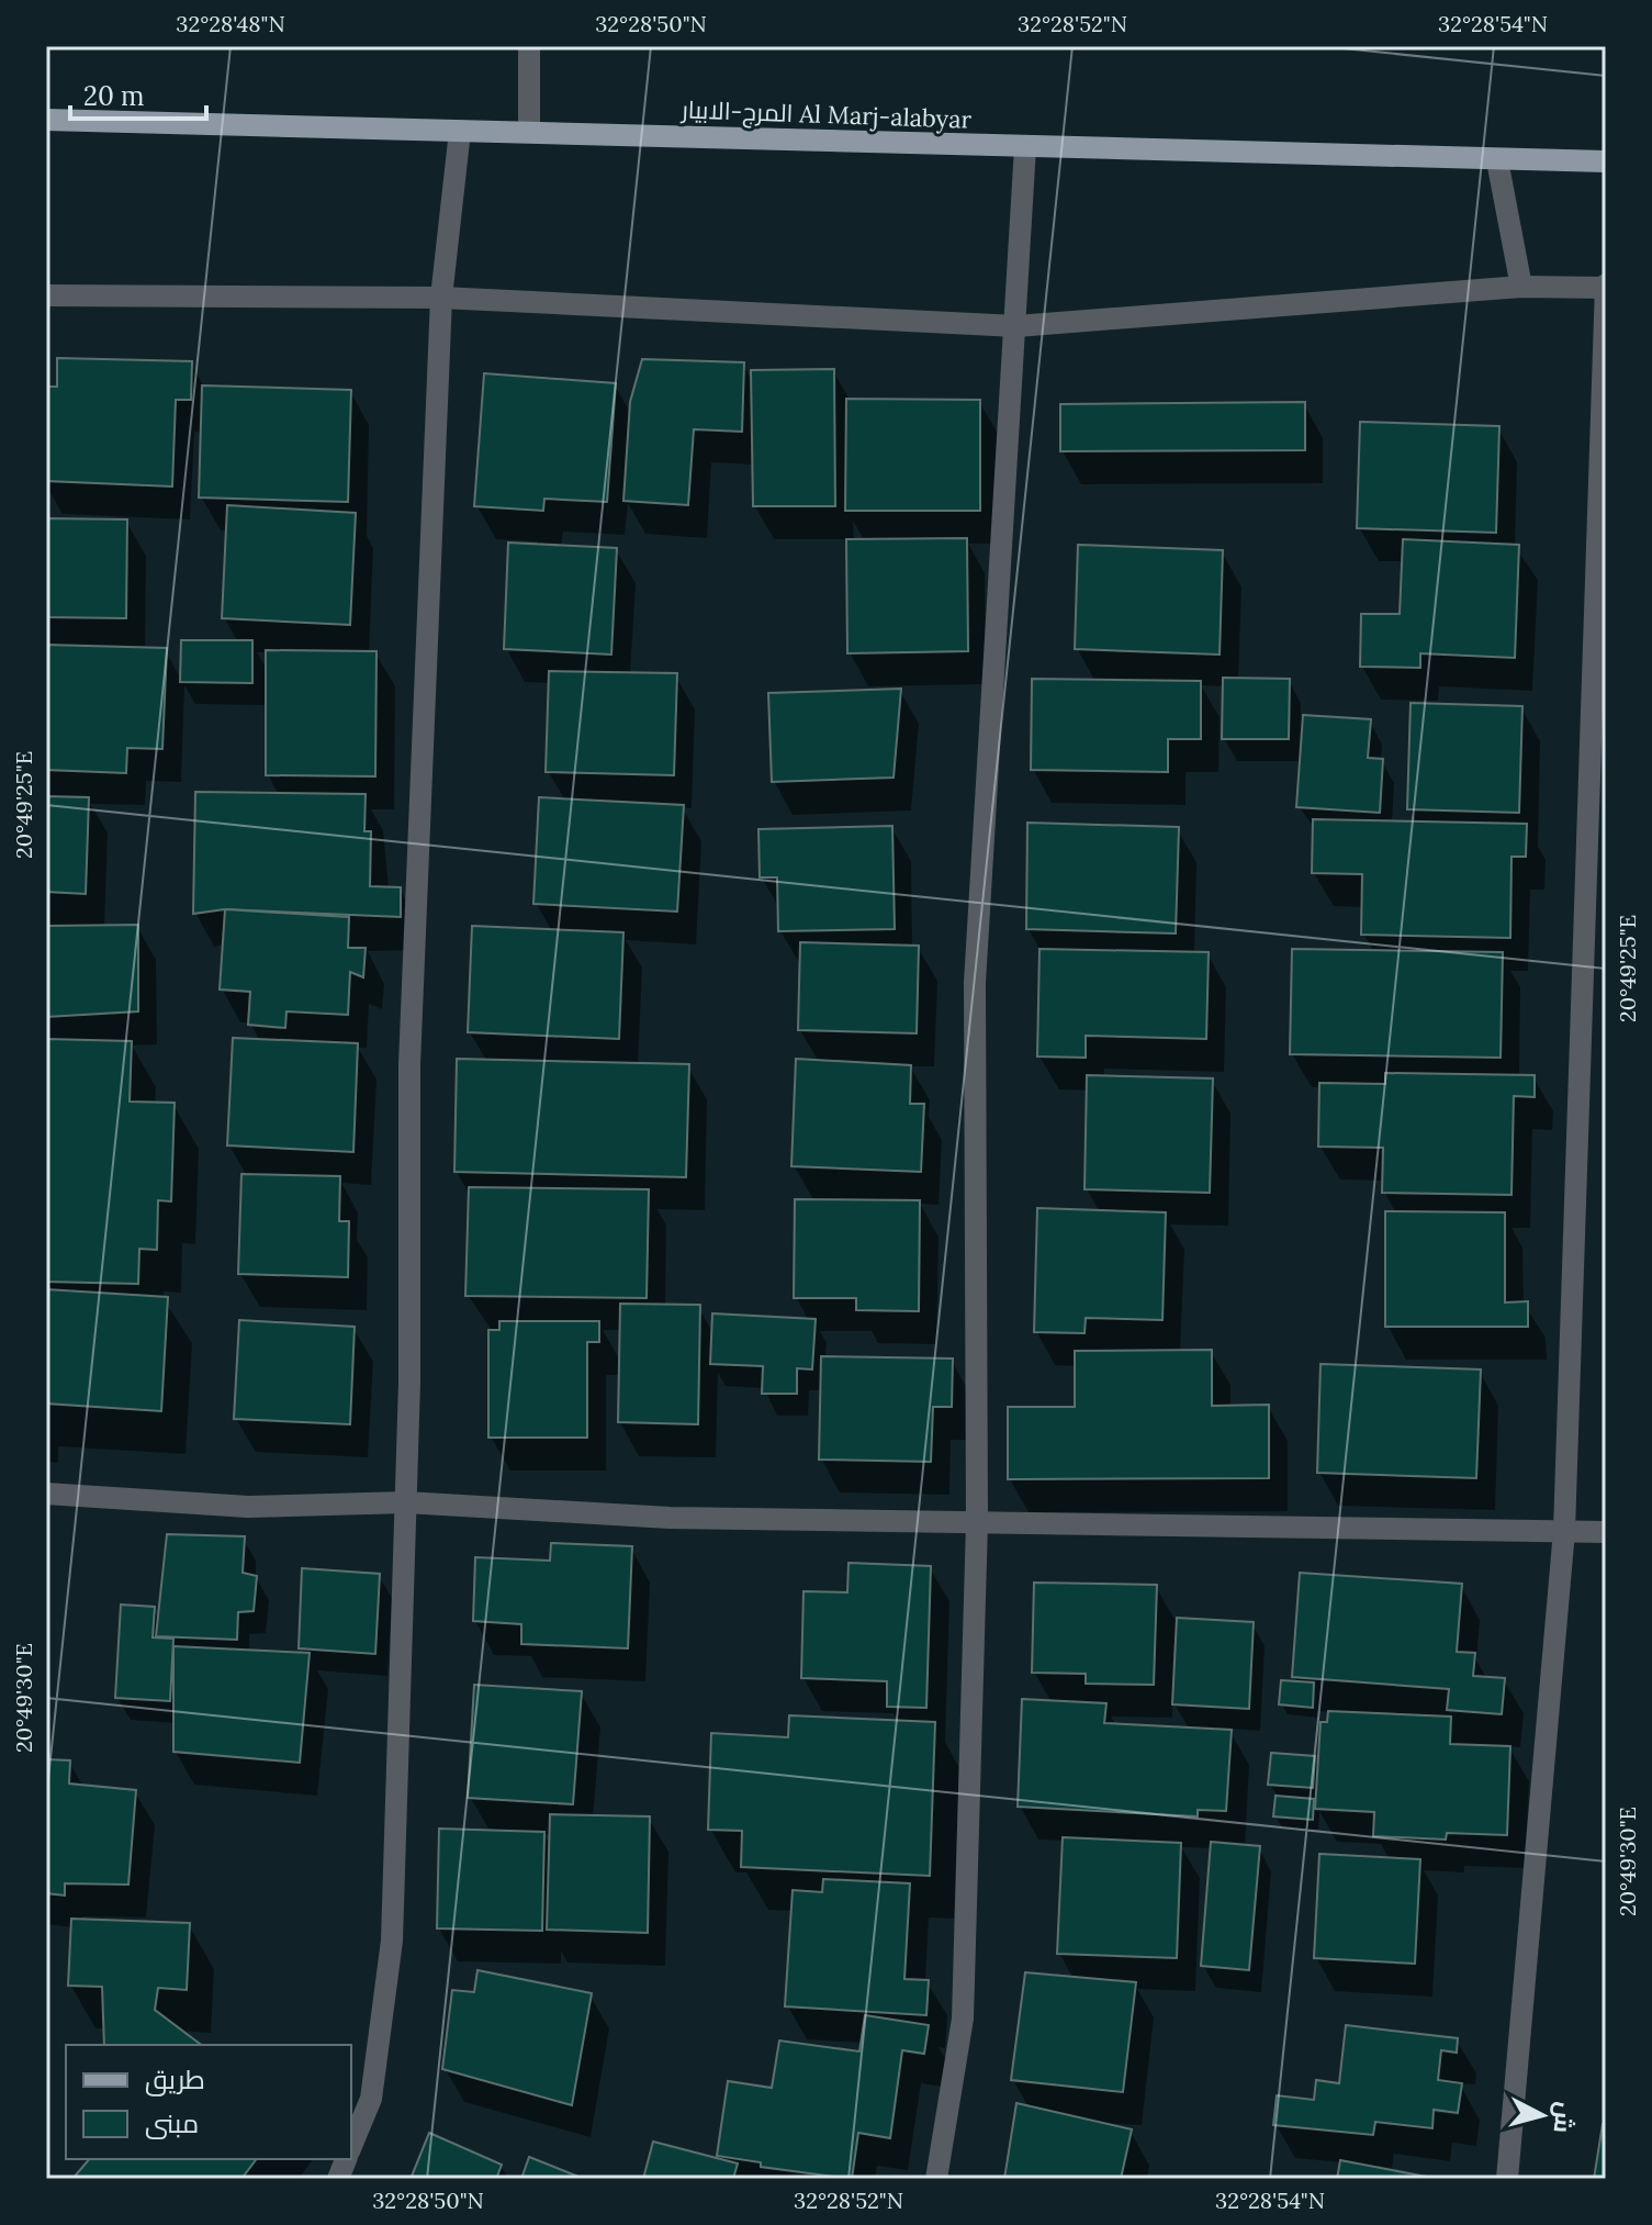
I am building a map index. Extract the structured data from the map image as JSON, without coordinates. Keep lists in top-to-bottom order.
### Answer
{
  "streets": {
    "main road": ["المرج-الابيار Al Marj-alabyar"]
  },
  "legend": ["طريق", "مبنى"],
  "scale_bar": "20 m",
  "north": "right",
  "coordinates": [
    "32°28'48\"N",
    "32°28'50\"N",
    "32°28'52\"N",
    "32°28'54\"N",
    "20°49'25\"E",
    "20°49'30\"E"
  ]
}
